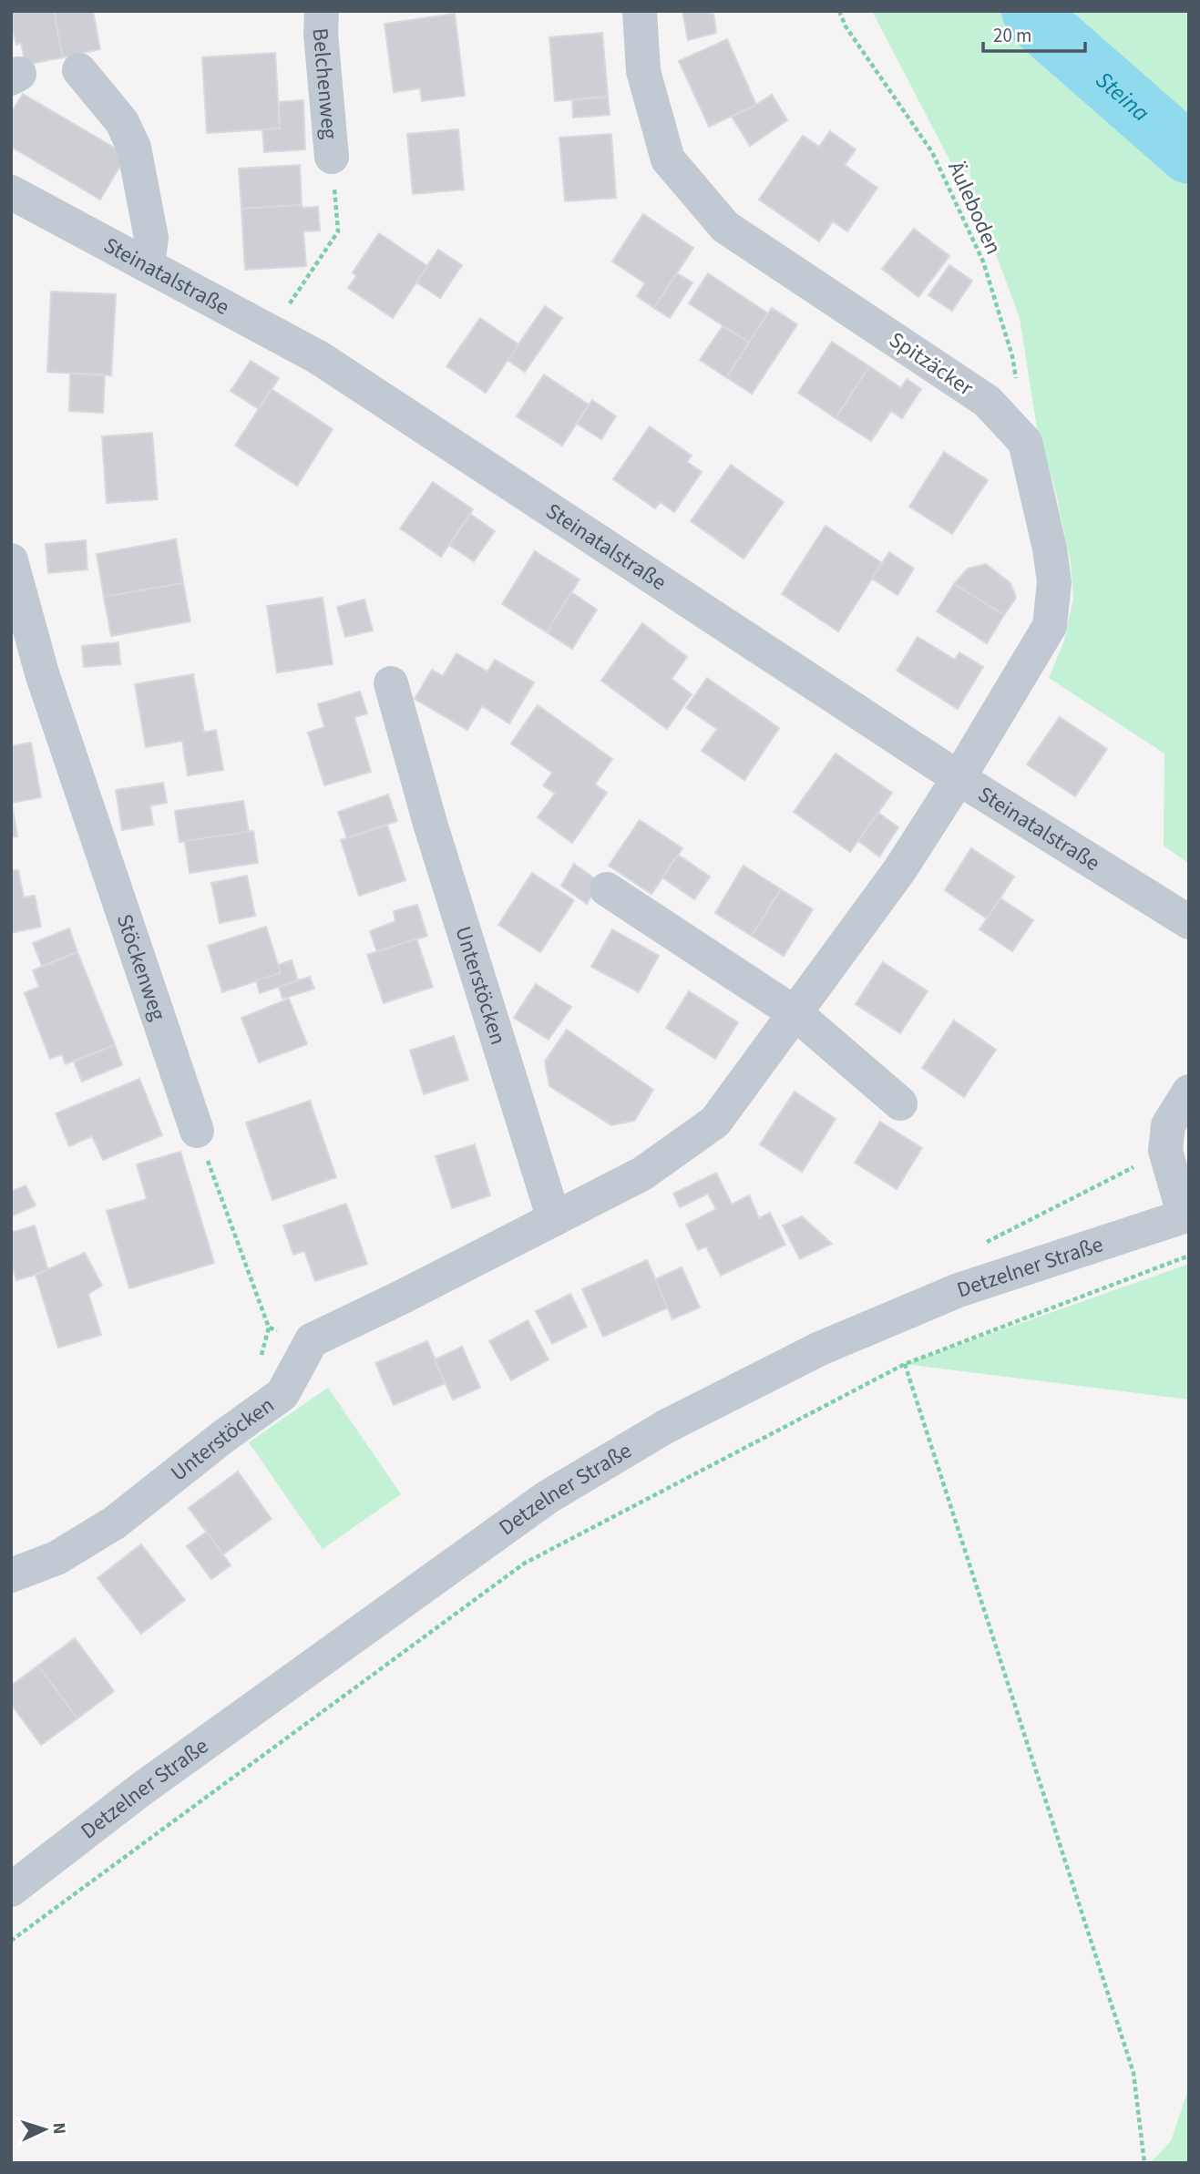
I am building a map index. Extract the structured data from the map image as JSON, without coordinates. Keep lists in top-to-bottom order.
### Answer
{
  "streets": {
    "street": [
      "Belchenweg",
      "Steinatalstraße",
      "Spitzäcker",
      "Stöckenweg",
      "Unterstöcken",
      "Detzelner Straße"
    ],
    "path": ["Äuleboden"]
  },
  "crossings": [
    ["Steinatalstraße", "Spitzäcker"]
  ],
  "water": ["Steina"],
  "scale_bar": "20 m",
  "north": "right"
}
